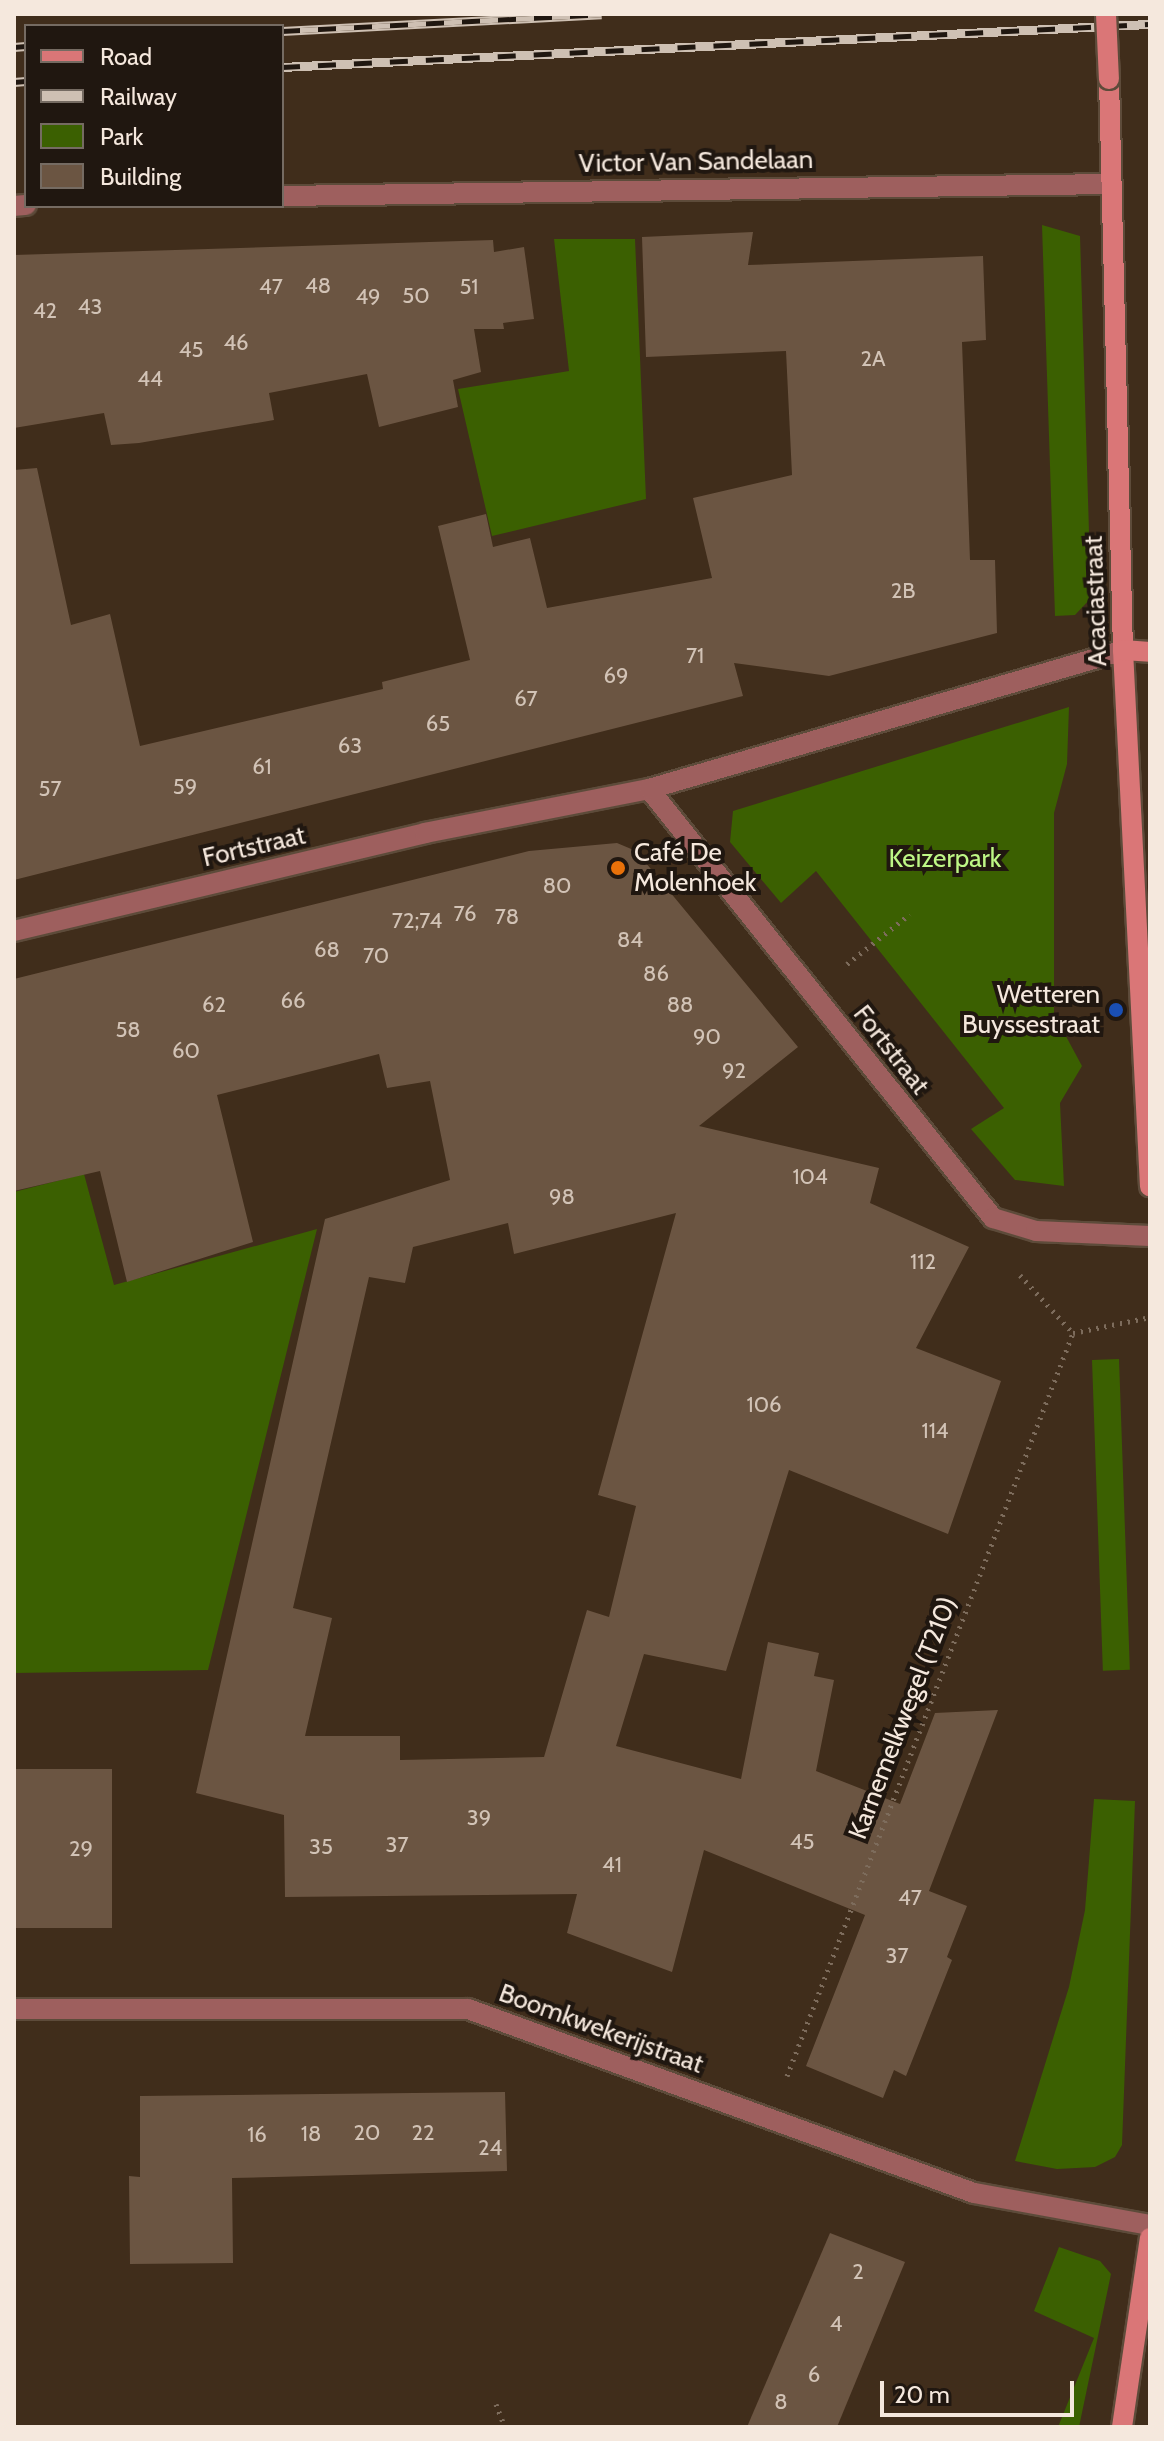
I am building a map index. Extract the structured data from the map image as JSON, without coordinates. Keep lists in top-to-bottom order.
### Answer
{
  "streets": {
    "main road": ["Acaciastraat"],
    "street": ["Victor Van Sandelaan", "Fortstraat", "Boomkwekerijstraat"],
    "path": ["Karnemelkwegel (T210)"]
  },
  "crossings": [
    ["Victor Van Sandelaan", "Acaciastraat"],
    ["Acaciastraat", "Fortstraat"],
    ["Karnemelkwegel (T210)", "Boomkwekerijstraat"]
  ],
  "parks": ["Keizerpark"],
  "places": ["Café De Molenhoek", "Wetteren Buyssestraat"],
  "house_numbers": [
    "48",
    "47",
    "51",
    "50",
    "49",
    "43",
    "42",
    "46",
    "45",
    "2A",
    "44",
    "2B",
    "71",
    "69",
    "67",
    "65",
    "63",
    "61",
    "59",
    "57",
    "80",
    "76",
    "78",
    "72;74",
    "84",
    "68",
    "70",
    "86",
    "66",
    "62",
    "88",
    "58",
    "90",
    "60",
    "92",
    "104",
    "98",
    "112",
    "106",
    "114",
    "39",
    "45",
    "37",
    "35",
    "29",
    "41",
    "47",
    "37",
    "20",
    "22",
    "18",
    "16",
    "24",
    "2",
    "4",
    "6",
    "8"
  ],
  "legend": [
    "Road",
    "Railway",
    "Park",
    "Building"
  ],
  "scale_bar": "20 m"
}
